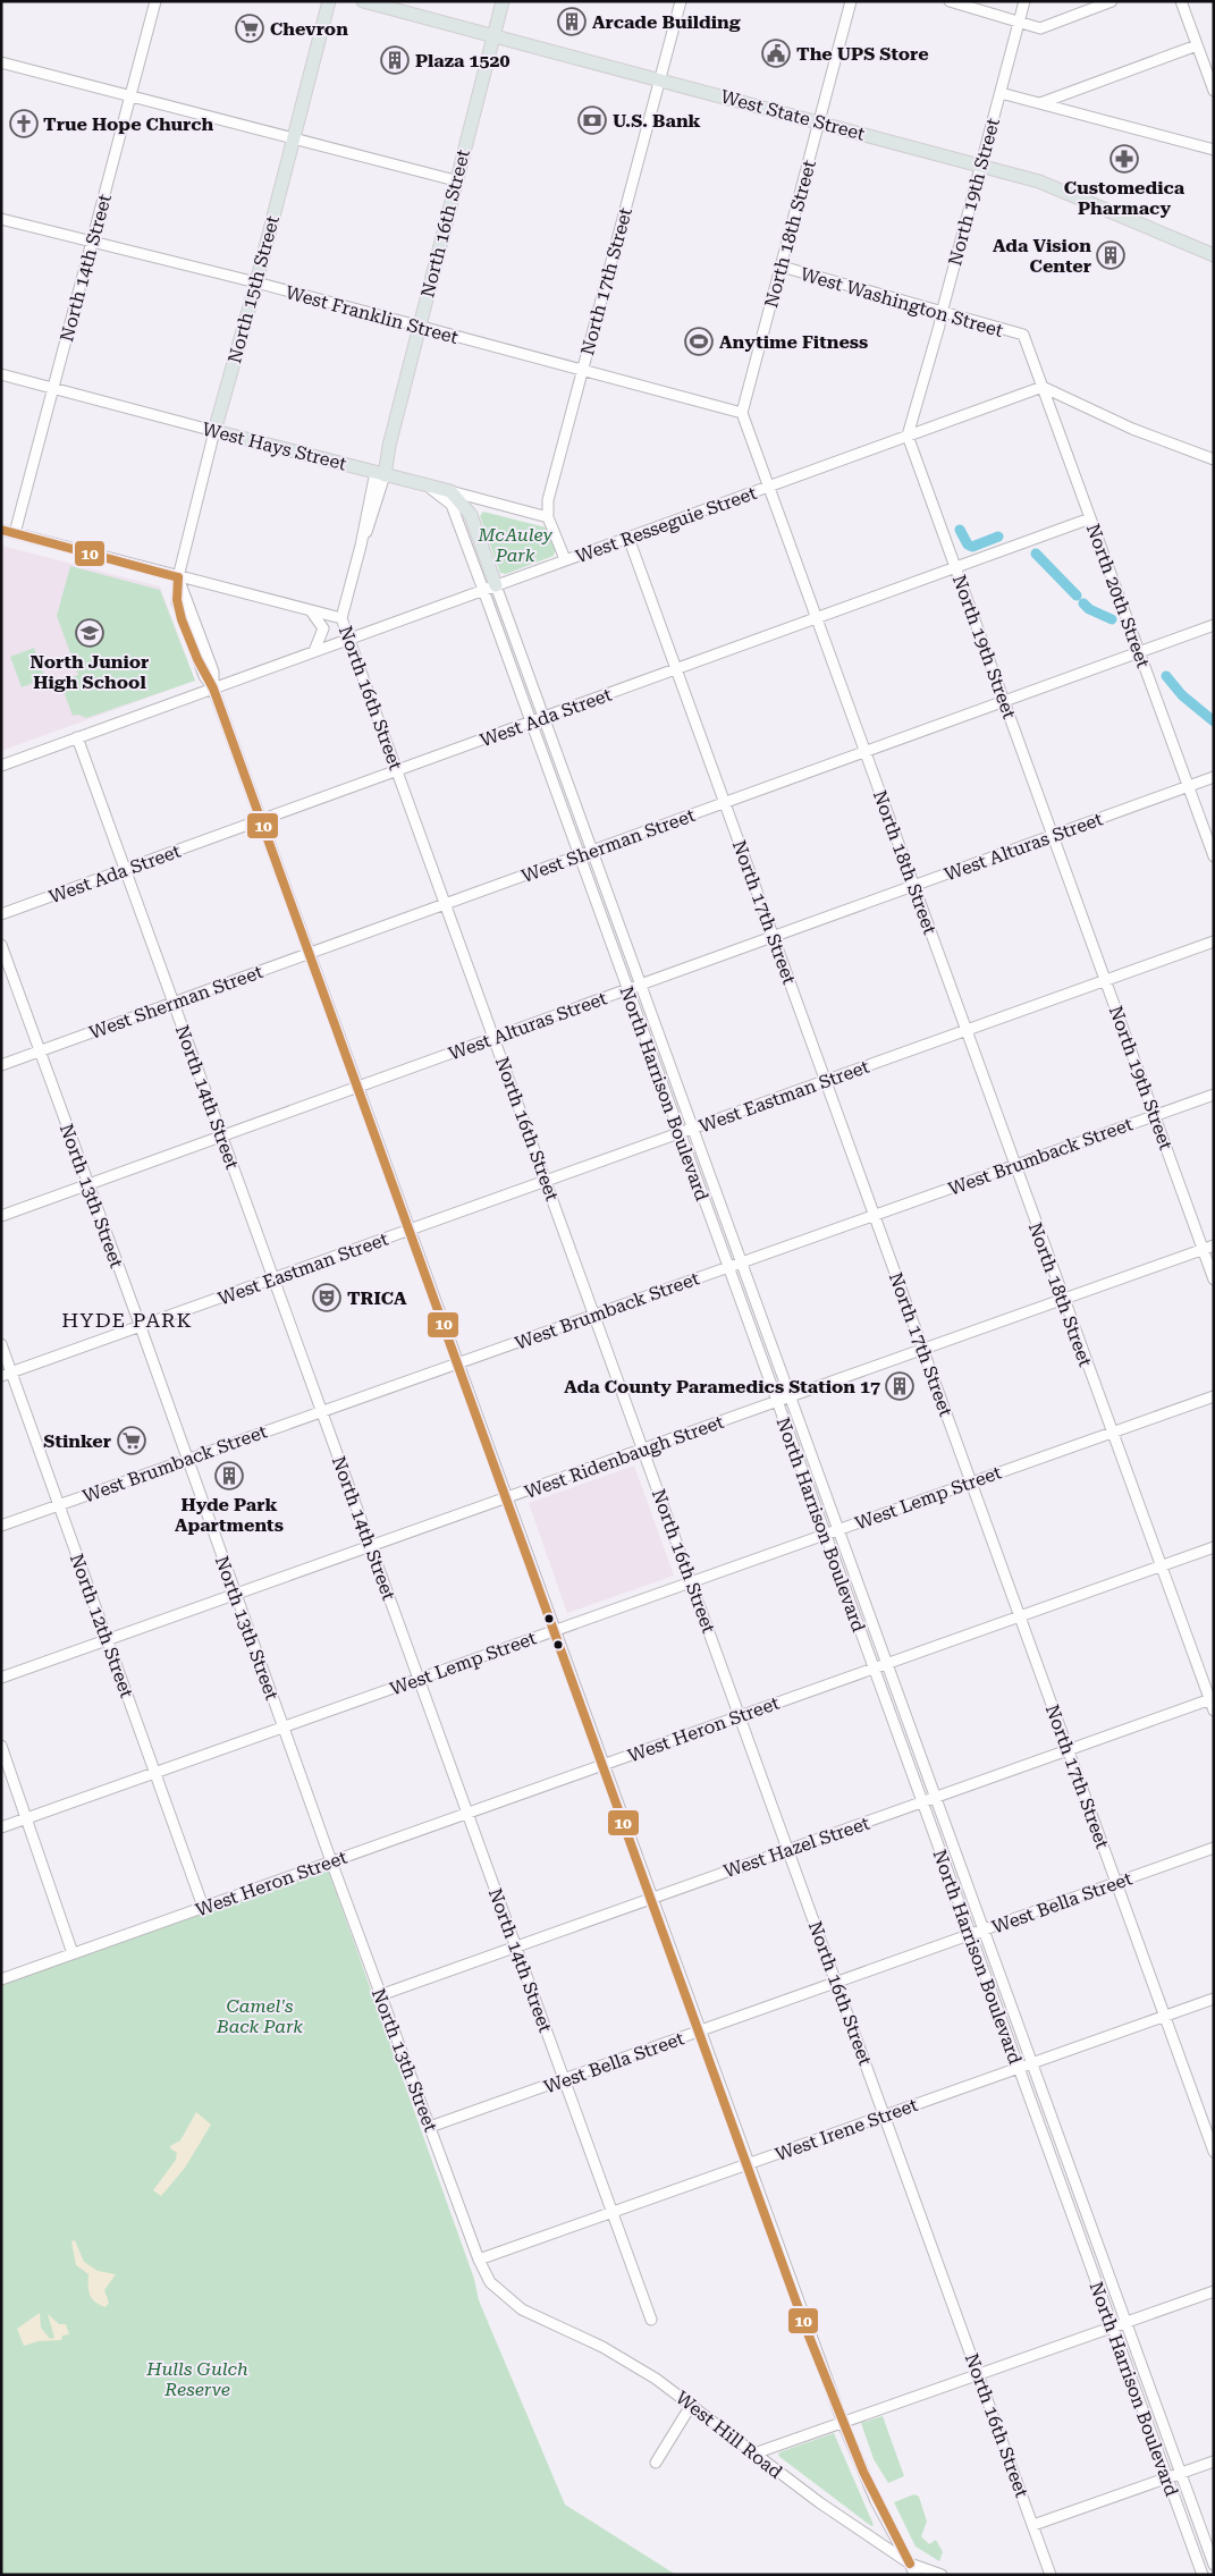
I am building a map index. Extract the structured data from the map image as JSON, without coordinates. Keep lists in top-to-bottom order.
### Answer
{
  "streets": {
    "main road": [
      "West State Street",
      "North 16th Street",
      "North 15th Street",
      "West Hays Street",
      "North Harrison Boulevard"
    ],
    "street": [
      "North 19th Street",
      "North 18th Street",
      "North 14th Street",
      "North 17th Street",
      "West Washington Street",
      "West Franklin Street",
      "West Resseguie Street",
      "North 20th Street",
      "West Ada Street",
      "West Sherman Street",
      "West Alturas Street",
      "West Eastman Street",
      "West Brumback Street",
      "North 13th Street",
      "West Ridenbaugh Street",
      "West Lemp Street",
      "North 12th Street",
      "West Heron Street",
      "West Hazel Street",
      "West Bella Street",
      "West Irene Street",
      "West Hill Road"
    ]
  },
  "crossings": [
    ["West State Street", "North 19th Street"],
    ["West State Street", "North 16th Street"],
    ["West State Street", "North 18th Street"],
    ["West State Street", "North 17th Street"],
    ["North 19th Street", "West Washington Street"],
    ["North 19th Street", "West Resseguie Street"],
    ["North 19th Street", "West Ada Street"],
    ["North 19th Street", "West Sherman Street"],
    ["North 19th Street", "West Alturas Street"],
    ["North 19th Street", "West Eastman Street"],
    ["North 19th Street", "West Brumback Street"],
    ["North 19th Street", "West Ridenbaugh Street"],
    ["North 16th Street", "West Franklin Street"],
    ["North 16th Street", "West Hays Street"],
    ["North 16th Street", "West Resseguie Street"],
    ["North 16th Street", "West Ada Street"],
    ["North 16th Street", "West Sherman Street"],
    ["North 16th Street", "West Alturas Street"],
    ["North 16th Street", "West Eastman Street"],
    ["North 16th Street", "West Brumback Street"],
    ["North 16th Street", "West Ridenbaugh Street"],
    ["North 16th Street", "West Lemp Street"],
    ["North 16th Street", "West Heron Street"],
    ["North 16th Street", "West Hazel Street"],
    ["North 16th Street", "West Bella Street"],
    ["North 16th Street", "West Irene Street"],
    ["North 18th Street", "West Washington Street"],
    ["North 18th Street", "West Franklin Street"],
    ["North 18th Street", "West Resseguie Street"],
    ["North 18th Street", "West Ada Street"],
    ["North 18th Street", "West Sherman Street"],
    ["North 18th Street", "West Alturas Street"],
    ["North 18th Street", "West Eastman Street"],
    ["North 18th Street", "West Brumback Street"],
    ["North 18th Street", "West Ridenbaugh Street"],
    ["North 18th Street", "West Lemp Street"],
    ["North 18th Street", "West Heron Street"],
    ["North 18th Street", "West Hazel Street"],
    ["North 14th Street", "West Franklin Street"],
    ["North 14th Street", "West Hays Street"],
    ["North 14th Street", "West Resseguie Street"],
    ["North 14th Street", "West Ada Street"],
    ["North 14th Street", "West Sherman Street"],
    ["North 14th Street", "West Alturas Street"],
    ["North 14th Street", "West Eastman Street"],
    ["North 14th Street", "West Brumback Street"],
    ["North 14th Street", "West Ridenbaugh Street"],
    ["North 14th Street", "West Lemp Street"],
    ["North 14th Street", "West Heron Street"],
    ["North 14th Street", "West Hazel Street"],
    ["North 14th Street", "West Bella Street"],
    ["North 14th Street", "West Irene Street"],
    ["North 17th Street", "West Franklin Street"],
    ["North 17th Street", "West Hays Street"],
    ["North 17th Street", "West Resseguie Street"],
    ["North 17th Street", "West Ada Street"],
    ["North 17th Street", "West Sherman Street"],
    ["North 17th Street", "West Alturas Street"],
    ["North 17th Street", "West Eastman Street"],
    ["North 17th Street", "West Brumback Street"],
    ["North 17th Street", "West Ridenbaugh Street"],
    ["North 17th Street", "West Lemp Street"],
    ["North 17th Street", "West Heron Street"],
    ["North 17th Street", "West Hazel Street"],
    ["North 17th Street", "West Bella Street"],
    ["North 17th Street", "West Irene Street"],
    ["North 15th Street", "West Franklin Street"],
    ["North 15th Street", "West Hays Street"],
    ["West Washington Street", "North 20th Street"],
    ["West Hays Street", "North Harrison Boulevard"],
    ["West Resseguie Street", "North 20th Street"],
    ["West Resseguie Street", "North Harrison Boulevard"],
    ["North 20th Street", "West Ada Street"],
    ["North 20th Street", "West Sherman Street"],
    ["North 20th Street", "West Alturas Street"],
    ["West Ada Street", "North Harrison Boulevard"],
    ["West Sherman Street", "North Harrison Boulevard"],
    ["West Sherman Street", "North 13th Street"],
    ["West Alturas Street", "North Harrison Boulevard"],
    ["West Alturas Street", "North 13th Street"],
    ["North Harrison Boulevard", "West Eastman Street"],
    ["North Harrison Boulevard", "West Brumback Street"],
    ["North Harrison Boulevard", "West Ridenbaugh Street"],
    ["North Harrison Boulevard", "West Lemp Street"],
    ["North Harrison Boulevard", "West Heron Street"],
    ["North Harrison Boulevard", "West Hazel Street"],
    ["North Harrison Boulevard", "West Bella Street"],
    ["North Harrison Boulevard", "West Irene Street"],
    ["West Eastman Street", "North 13th Street"],
    ["West Eastman Street", "North 12th Street"],
    ["West Brumback Street", "North 13th Street"],
    ["West Brumback Street", "North 12th Street"],
    ["North 13th Street", "West Ridenbaugh Street"],
    ["North 13th Street", "West Lemp Street"],
    ["North 13th Street", "West Heron Street"],
    ["North 13th Street", "West Hazel Street"],
    ["North 13th Street", "West Bella Street"],
    ["North 13th Street", "West Irene Street"],
    ["North 13th Street", "West Hill Road"],
    ["West Ridenbaugh Street", "North 12th Street"],
    ["West Lemp Street", "North 12th Street"],
    ["North 12th Street", "West Heron Street"]
  ],
  "districts": ["HYDE PARK"],
  "parks": ["McAuley Park", "Camel's Back Park", "Hulls Gulch Reserve"],
  "places": {
    "building": [
      "Arcade Building",
      "Plaza 1520",
      "Ada Vision Center",
      "Ada County Paramedics Station 17",
      "Hyde Park Apartments"
    ],
    "supermarket": ["Chevron", "Stinker"],
    "public building": ["The UPS Store"],
    "bank": ["U.S. Bank"],
    "church": ["True Hope Church"],
    "pharmacy": ["Customedica Pharmacy"],
    "sports": ["Anytime Fitness"],
    "school or university": ["North Junior High School"],
    "theatre": ["TRICA"]
  },
  "lines": ["transit line 10"]
}
